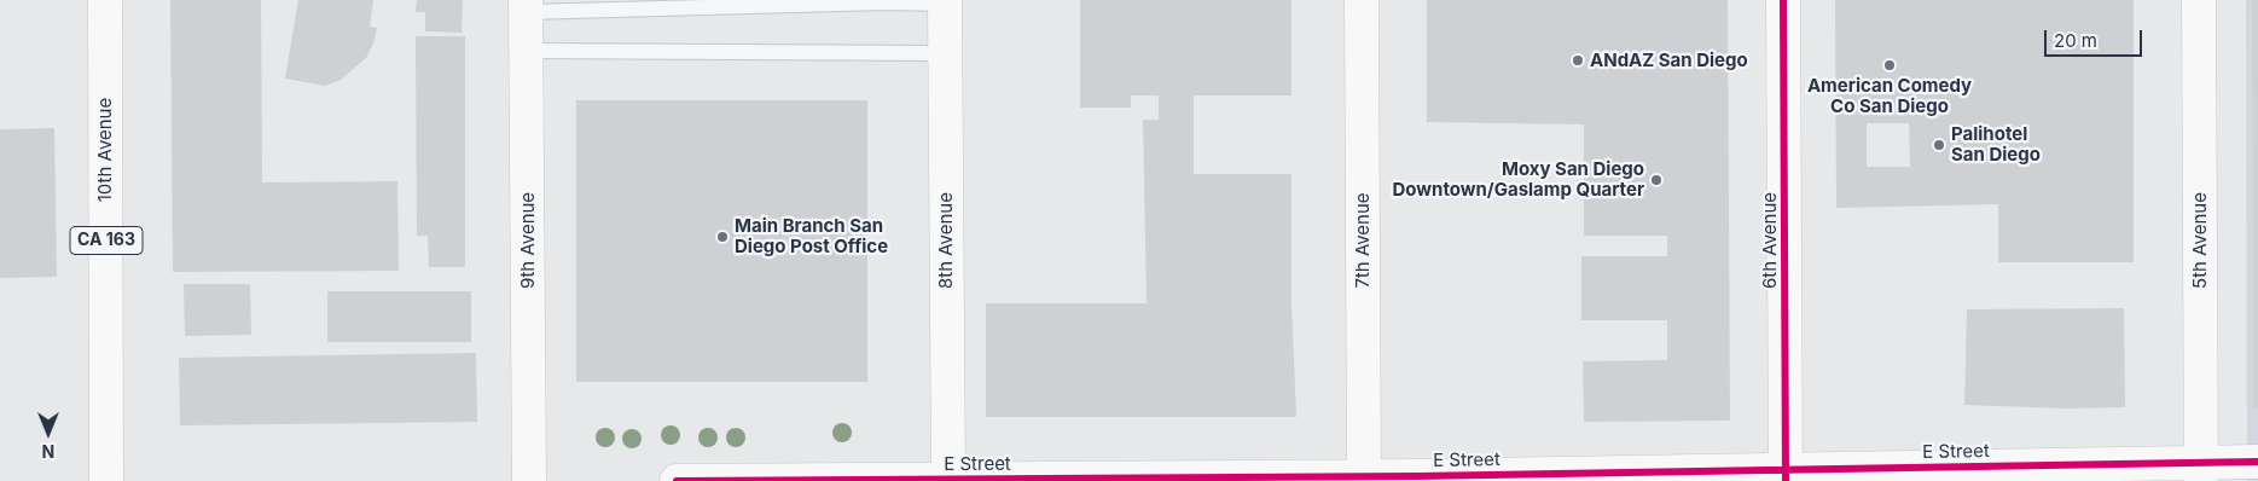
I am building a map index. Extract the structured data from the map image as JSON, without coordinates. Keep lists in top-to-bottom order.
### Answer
{
  "streets": {
    "street": [
      "10th Avenue",
      "CA 163",
      "9th Avenue",
      "8th Avenue",
      "7th Avenue",
      "6th Avenue",
      "5th Avenue",
      "E Street"
    ]
  },
  "crossings": [
    ["8th Avenue", "E Street"],
    ["7th Avenue", "E Street"],
    ["6th Avenue", "E Street"],
    ["5th Avenue", "E Street"]
  ],
  "places": [
    "ANdAZ San Diego",
    "American Comedy Co San Diego",
    "Palihotel San Diego",
    "Moxy San Diego Downtown/Gaslamp Quarter",
    "Main Branch San Diego Post Office"
  ],
  "scale_bar": "20 m",
  "north": "bottom"
}
